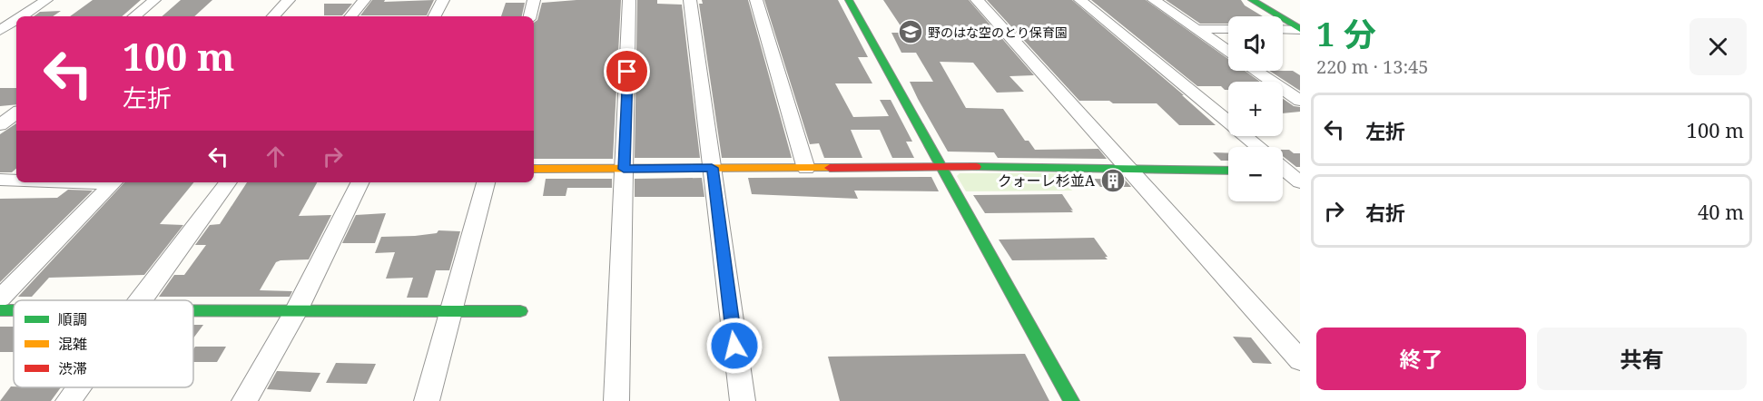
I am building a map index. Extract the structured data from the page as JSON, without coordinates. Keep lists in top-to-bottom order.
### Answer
{
  "places": {
    "school or university": ["野のはな空のとり保育園"],
    "building": ["クォーレ杉並A"]
  },
  "legend": ["順調", "混雑", "渋滞"],
  "page": {
    "heading": ["1 分", "220 m · 13:45"],
    "map_buttons": ["+", "−"],
    "turn": ["100 m", "左折"],
    "list": [
      {
        "name": "左折",
        "value": "100 m"
      },
      {
        "name": "右折",
        "value": "40 m"
      }
    ],
    "buttons": ["終了", "共有"]
  }
}
